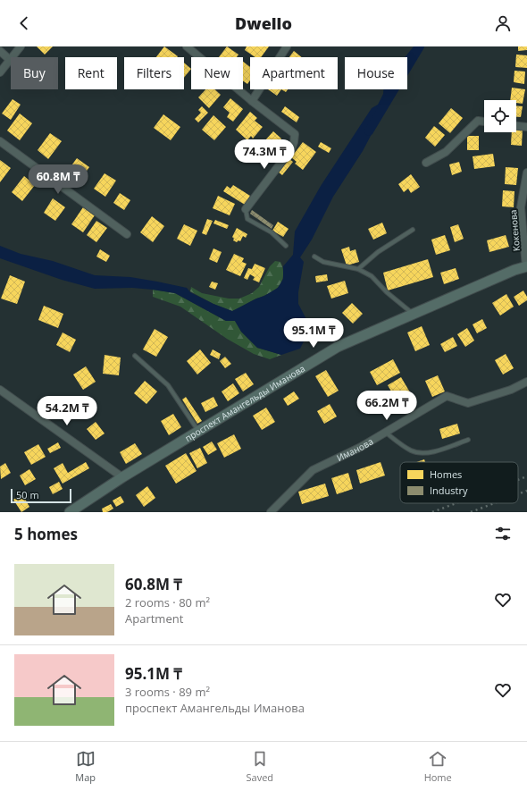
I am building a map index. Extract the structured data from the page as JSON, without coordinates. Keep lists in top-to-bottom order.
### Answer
{
  "streets": {
    "main road": ["проспект Амангельды Иманова"],
    "street": ["Кокенова", "Иманова"]
  },
  "crossings": [
    ["Кокенова", "проспект Амангельды Иманова"]
  ],
  "legend": ["Homes", "Industry"],
  "scale_bar": "50 m",
  "page": {
    "header": "Dwello",
    "chip": [
      "Buy",
      "Rent",
      "Filters",
      "New",
      "Apartment",
      "House"
    ],
    "price": [
      "74.3M ₸",
      "60.8M ₸",
      "95.1M ₸",
      "66.2M ₸",
      "54.2M ₸"
    ],
    "scale": "50 m",
    "heading": "5 homes",
    "list": [
      {
        "name": "60.8M ₸",
        "note": "2 rooms · 80 m² · Apartment"
      },
      {
        "name": "95.1M ₸",
        "note": "3 rooms · 89 m² · проспект Амангельды Иманова"
      }
    ],
    "tabs": ["Map", "Saved", "Home"]
  }
}
